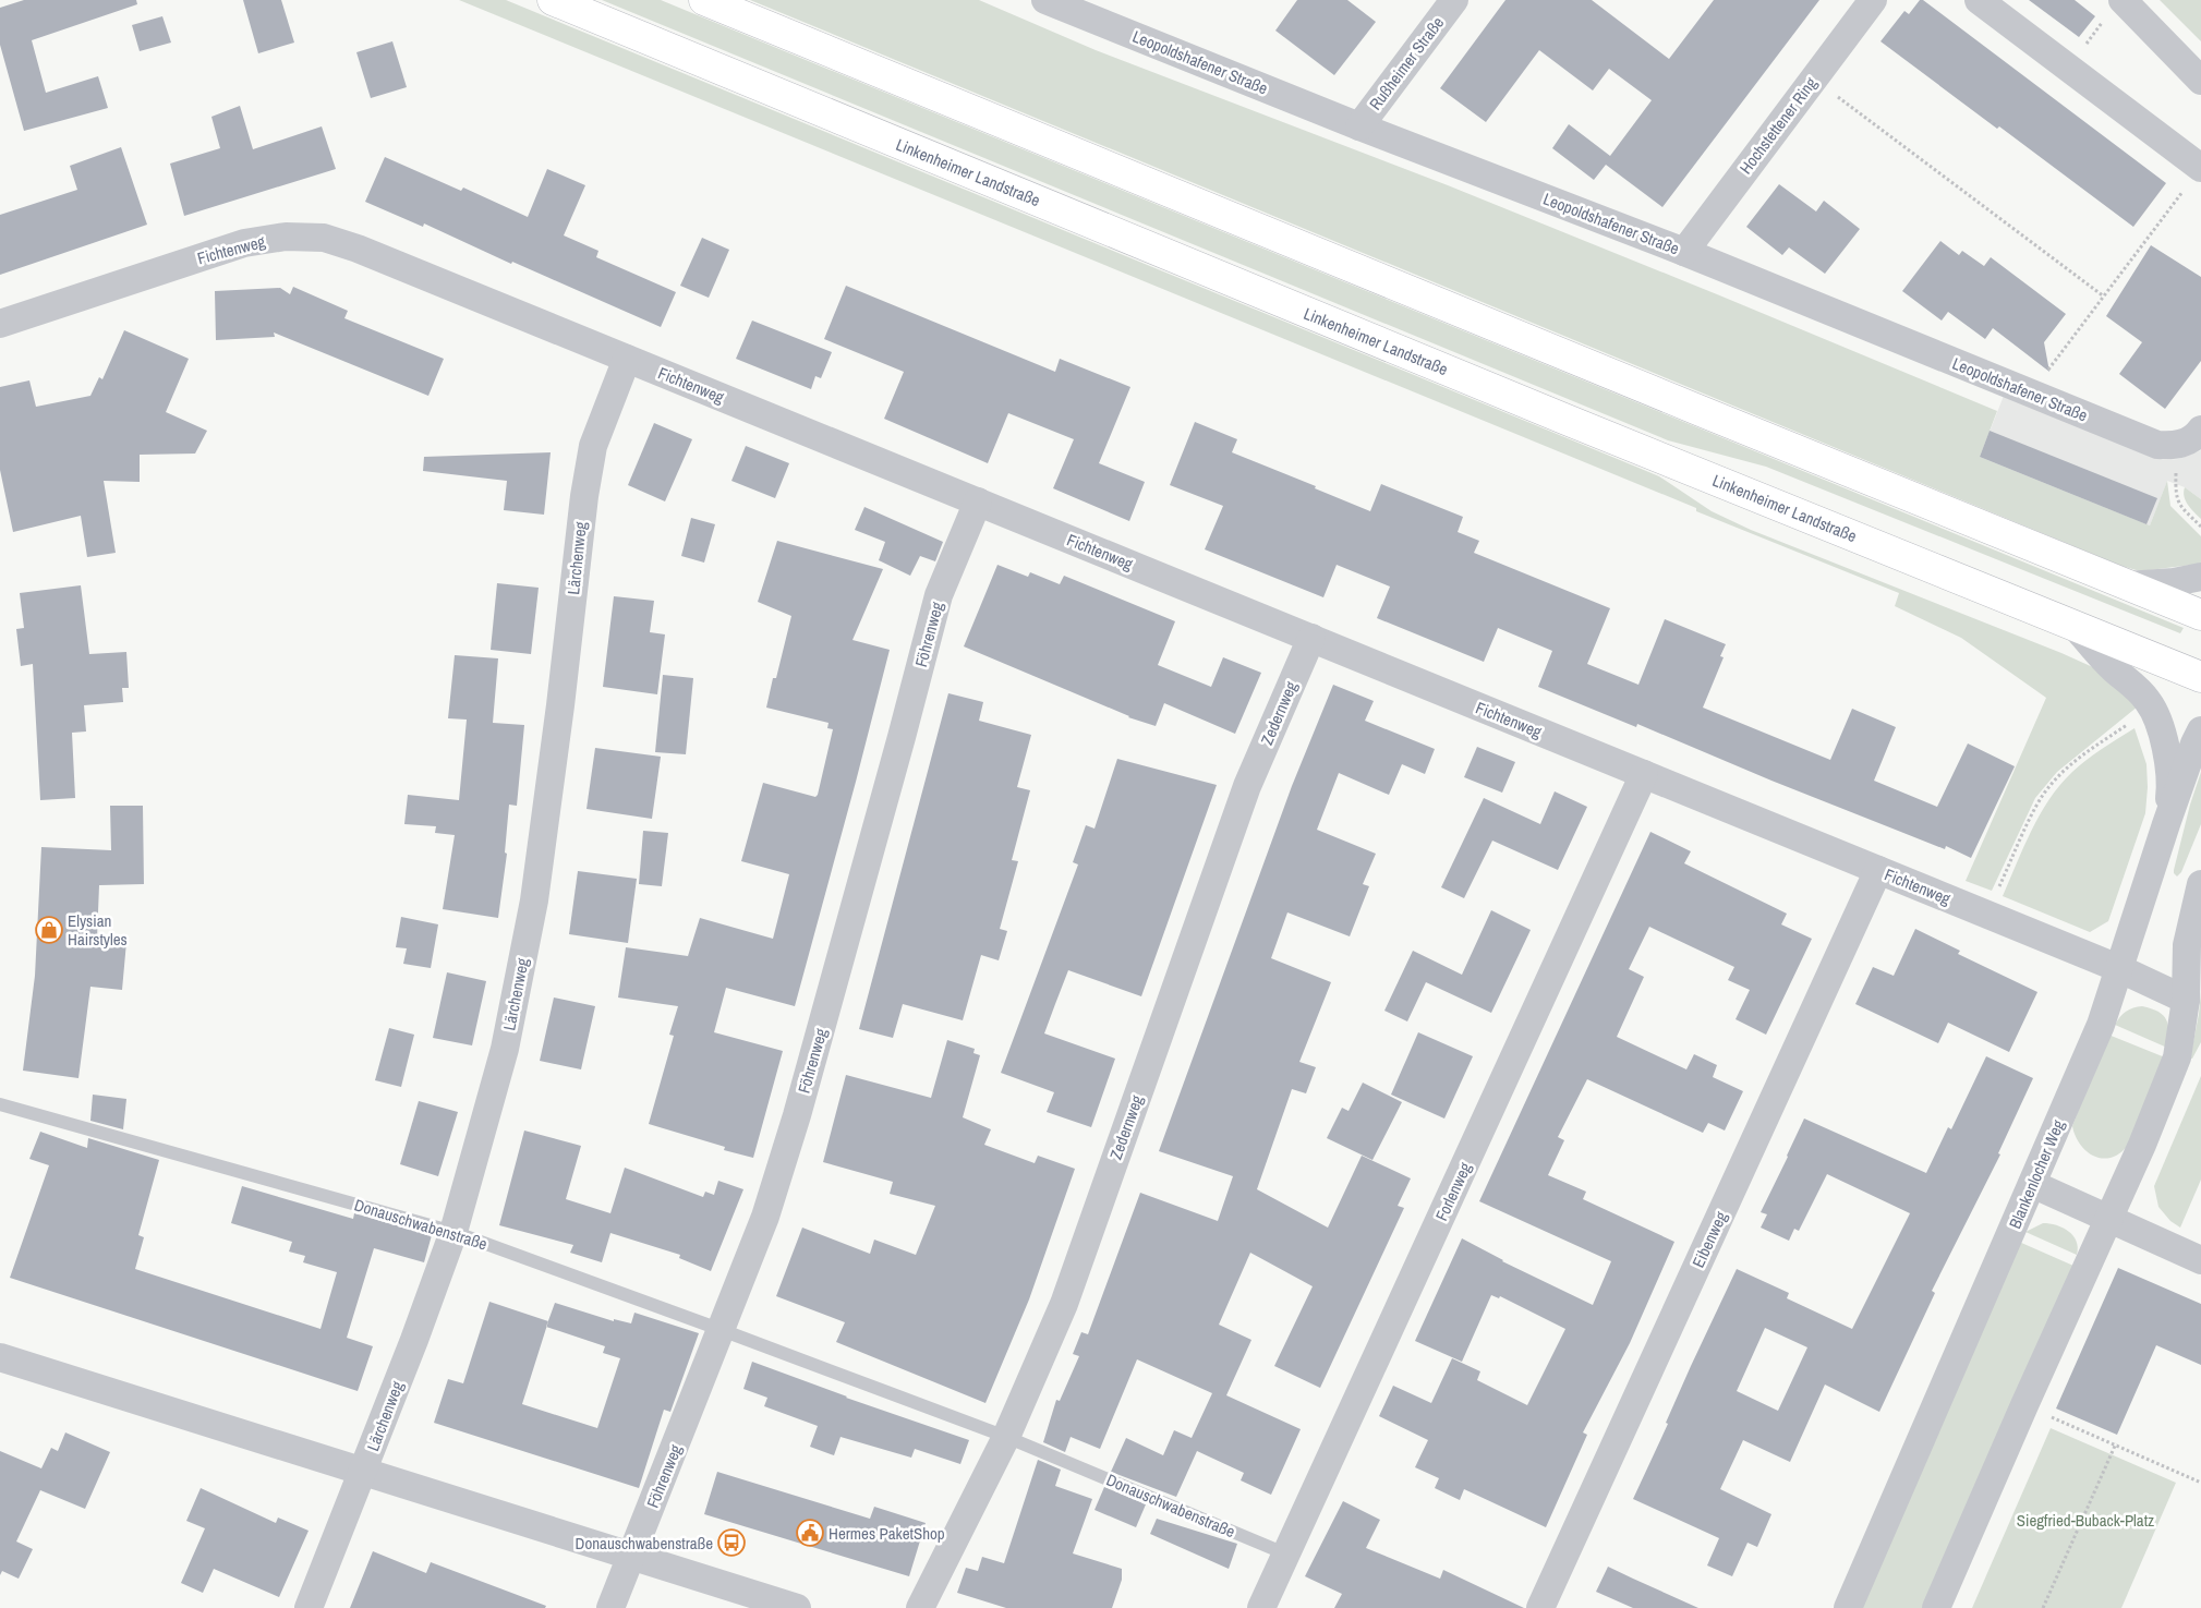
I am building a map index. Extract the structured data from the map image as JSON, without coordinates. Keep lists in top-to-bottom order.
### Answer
{
  "streets": {
    "main road": ["Linkenheimer Landstraße"],
    "street": [
      "Leopoldshafener Straße",
      "Rußheimer Straße",
      "Hochstettener Ring",
      "Fichtenweg",
      "Lärchenweg",
      "Föhrenweg",
      "Zedernweg",
      "Blankenlocher Weg",
      "Forlenweg",
      "Eibenweg"
    ],
    "lane": ["Donauschwabenstraße"]
  },
  "crossings": [
    ["Leopoldshafener Straße", "Rußheimer Straße"],
    ["Leopoldshafener Straße", "Hochstettener Ring"],
    ["Fichtenweg", "Lärchenweg"],
    ["Fichtenweg", "Föhrenweg"],
    ["Fichtenweg", "Zedernweg"],
    ["Fichtenweg", "Blankenlocher Weg"],
    ["Fichtenweg", "Forlenweg"],
    ["Fichtenweg", "Eibenweg"],
    ["Lärchenweg", "Donauschwabenstraße"],
    ["Föhrenweg", "Donauschwabenstraße"],
    ["Zedernweg", "Donauschwabenstraße"],
    ["Forlenweg", "Donauschwabenstraße"]
  ],
  "parks": ["Siegfried-Buback-Platz"],
  "places": {
    "shop": ["Elysian Hairstyles"],
    "public building": ["Hermes PaketShop"],
    "bus stop": ["Donauschwabenstraße"]
  }
}
